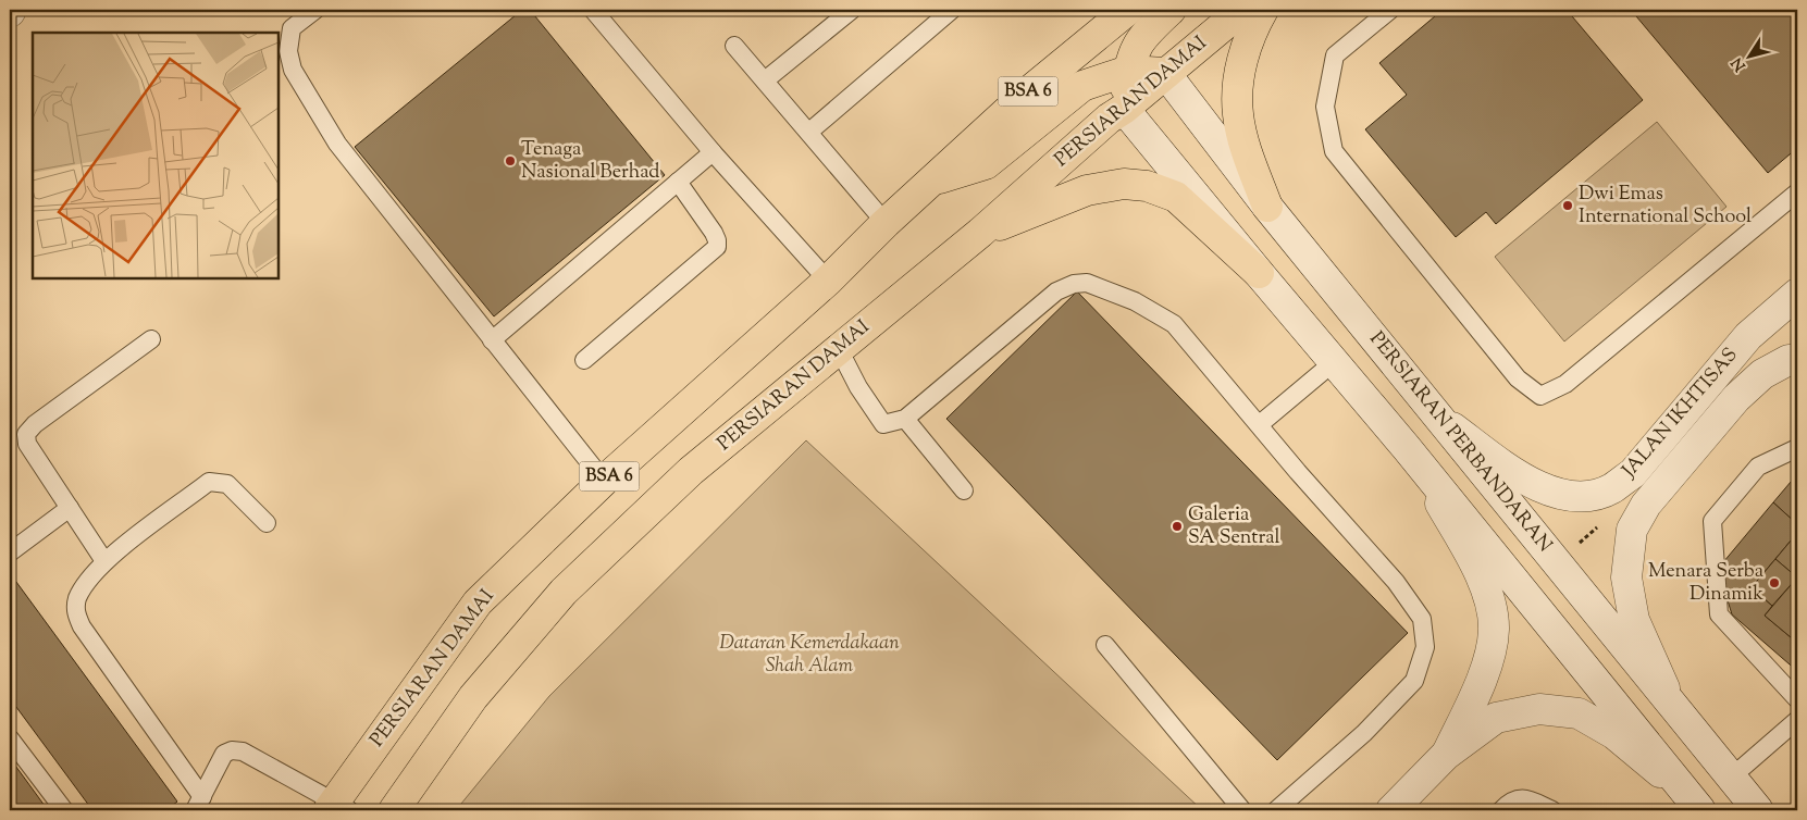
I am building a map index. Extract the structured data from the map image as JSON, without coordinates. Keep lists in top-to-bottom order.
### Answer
{
  "streets": {
    "main road": [
      "BSA 6",
      "PERSIARAN DAMAI",
      "JALAN IKHTISAS",
      "PERSIARAN PERBANDARAN"
    ]
  },
  "crossings": [
    ["PERSIARAN DAMAI", "PERSIARAN PERBANDARAN"],
    ["JALAN IKHTISAS", "PERSIARAN PERBANDARAN"]
  ],
  "parks": ["Dataran Kemerdakaan Shah Alam"],
  "places": [
    "Tenaga Nasional Berhad",
    "Dwi Emas International School",
    "Galeria SA Sentral",
    "Menara Serba Dinamik"
  ],
  "north": "bottom left"
}
